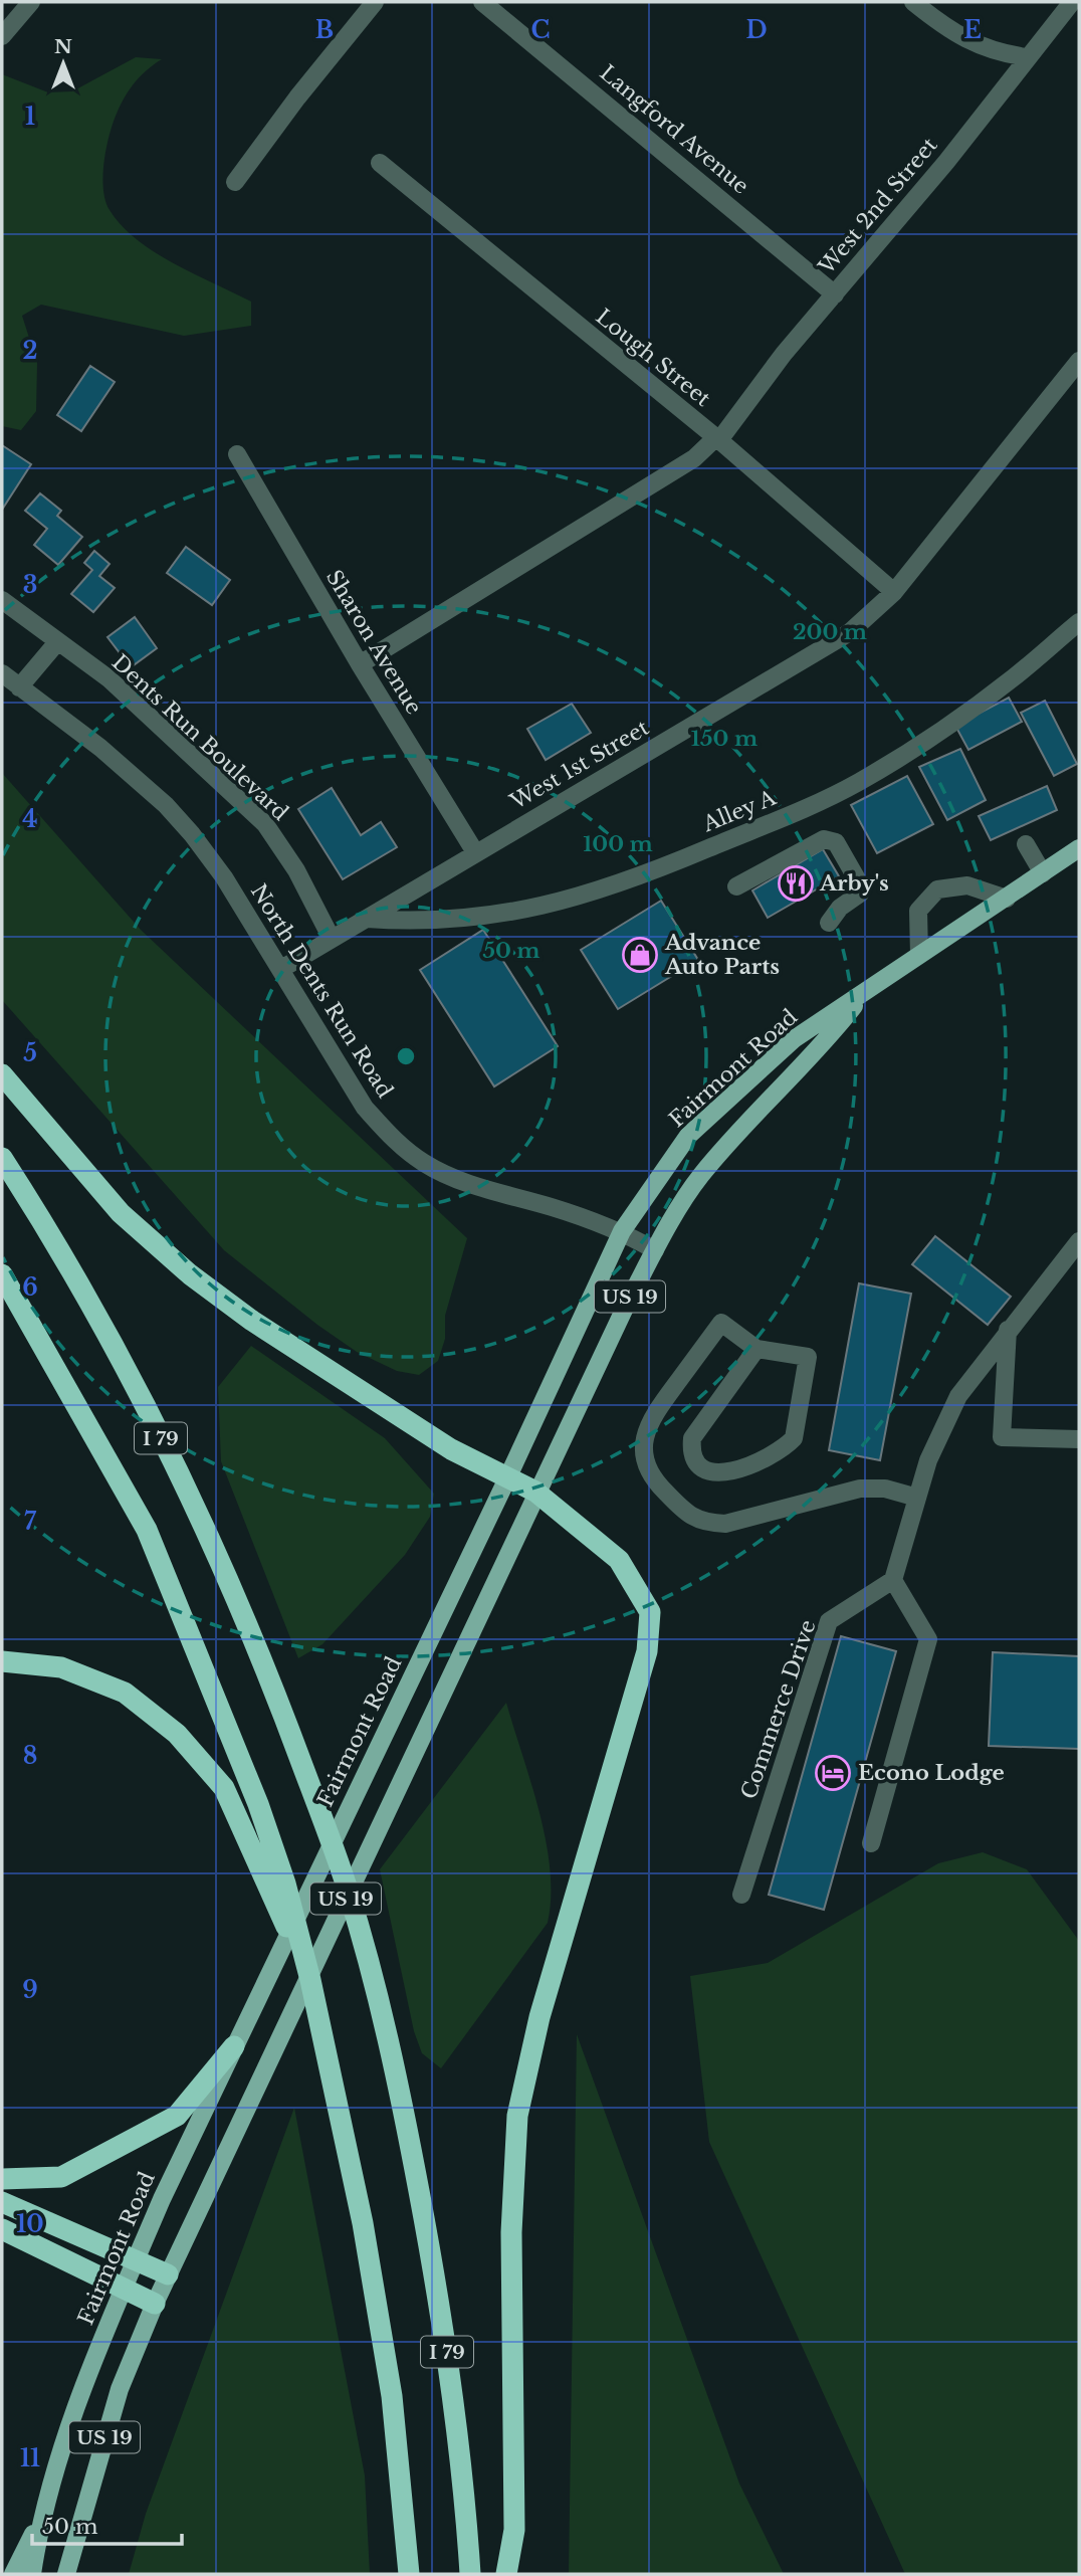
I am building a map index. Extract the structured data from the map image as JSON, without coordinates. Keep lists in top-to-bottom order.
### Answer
{
  "streets": {
    "highway": ["I 79"],
    "main road": ["Fairmont Road", "US 19"],
    "street": [
      "Langford Avenue",
      "West 2nd Street",
      "Lough Street",
      "Sharon Avenue",
      "Dents Run Boulevard",
      "West 1st Street",
      "Alley A",
      "North Dents Run Road",
      "Commerce Drive"
    ]
  },
  "crossings": [
    ["Langford Avenue", "West 2nd Street"],
    ["West 2nd Street", "Lough Street"],
    ["West 2nd Street", "Sharon Avenue"],
    ["Lough Street", "West 1st Street"],
    ["Sharon Avenue", "West 1st Street"],
    ["Dents Run Boulevard", "West 1st Street"],
    ["West 1st Street", "Alley A"],
    ["West 1st Street", "North Dents Run Road"],
    ["North Dents Run Road", "Fairmont Road"]
  ],
  "places": {
    "restaurant": ["Arby's"],
    "shop": ["Advance Auto Parts"],
    "hotel": ["Econo Lodge"]
  },
  "scale_bar": "50 m",
  "north": "top",
  "grid": {
    "columns": [
      "B",
      "C",
      "D",
      "E"
    ],
    "rows": [
      "1",
      "2",
      "3",
      "4",
      "5",
      "6",
      "7",
      "8",
      "9",
      "10",
      "11"
    ]
  },
  "rings": [
    "200 m",
    "150 m",
    "100 m",
    "50 m"
  ]
}
